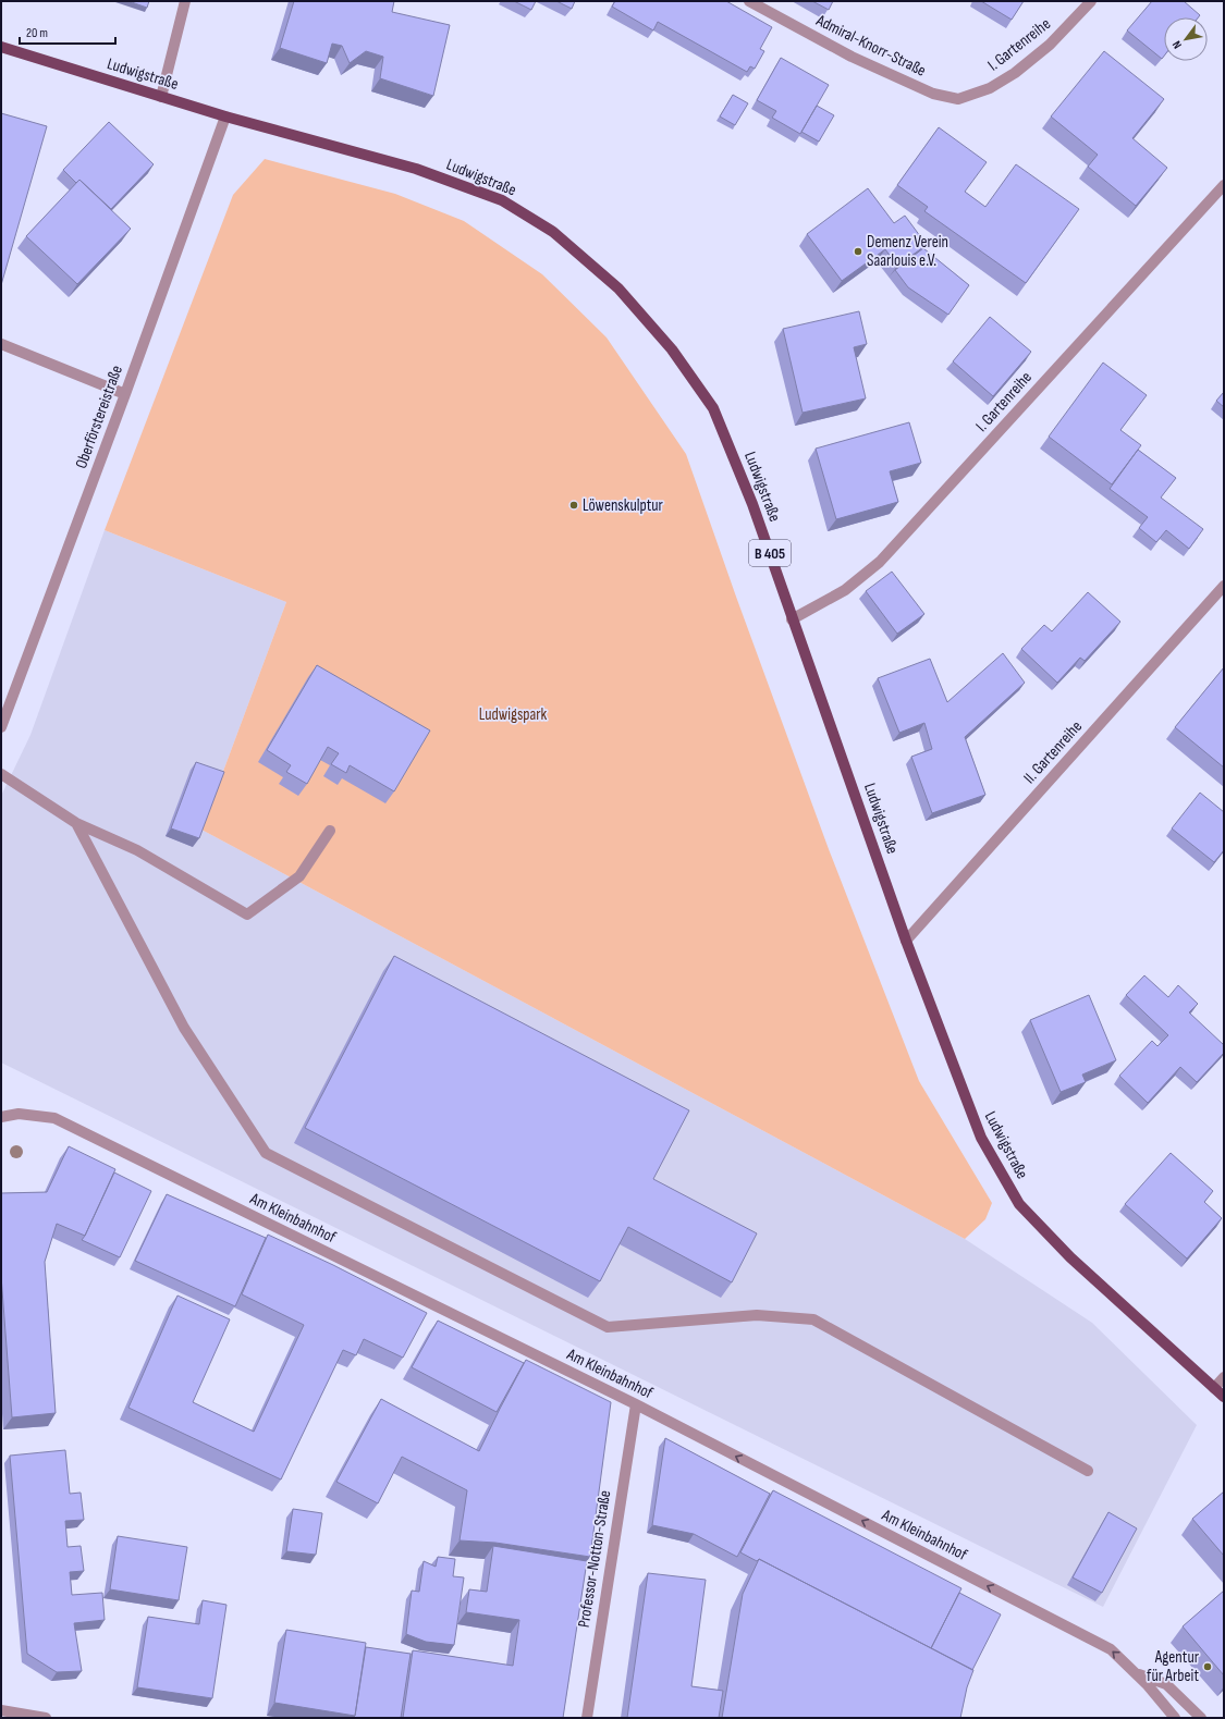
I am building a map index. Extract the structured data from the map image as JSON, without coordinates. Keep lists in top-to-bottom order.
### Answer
{
  "streets": {
    "main road": ["Ludwigstraße", "B 405"],
    "street": [
      "I. Gartenreihe",
      "Admiral-Knorr-Straße",
      "Oberförstereistraße",
      "II. Gartenreihe",
      "Am Kleinbahnhof",
      "Professor-Notton-Straße"
    ]
  },
  "crossings": [
    ["I. Gartenreihe", "Admiral-Knorr-Straße"],
    ["I. Gartenreihe", "Ludwigstraße"],
    ["Ludwigstraße", "Oberförstereistraße"],
    ["Ludwigstraße", "II. Gartenreihe"],
    ["Am Kleinbahnhof", "Professor-Notton-Straße"]
  ],
  "one_way": ["Am Kleinbahnhof"],
  "parks": ["Ludwigspark"],
  "places": ["Demenz Verein Saarlouis e.V.", "Löwenskulptur", "Agentur für Arbeit"],
  "scale_bar": "20 m",
  "north": "bottom left"
}
